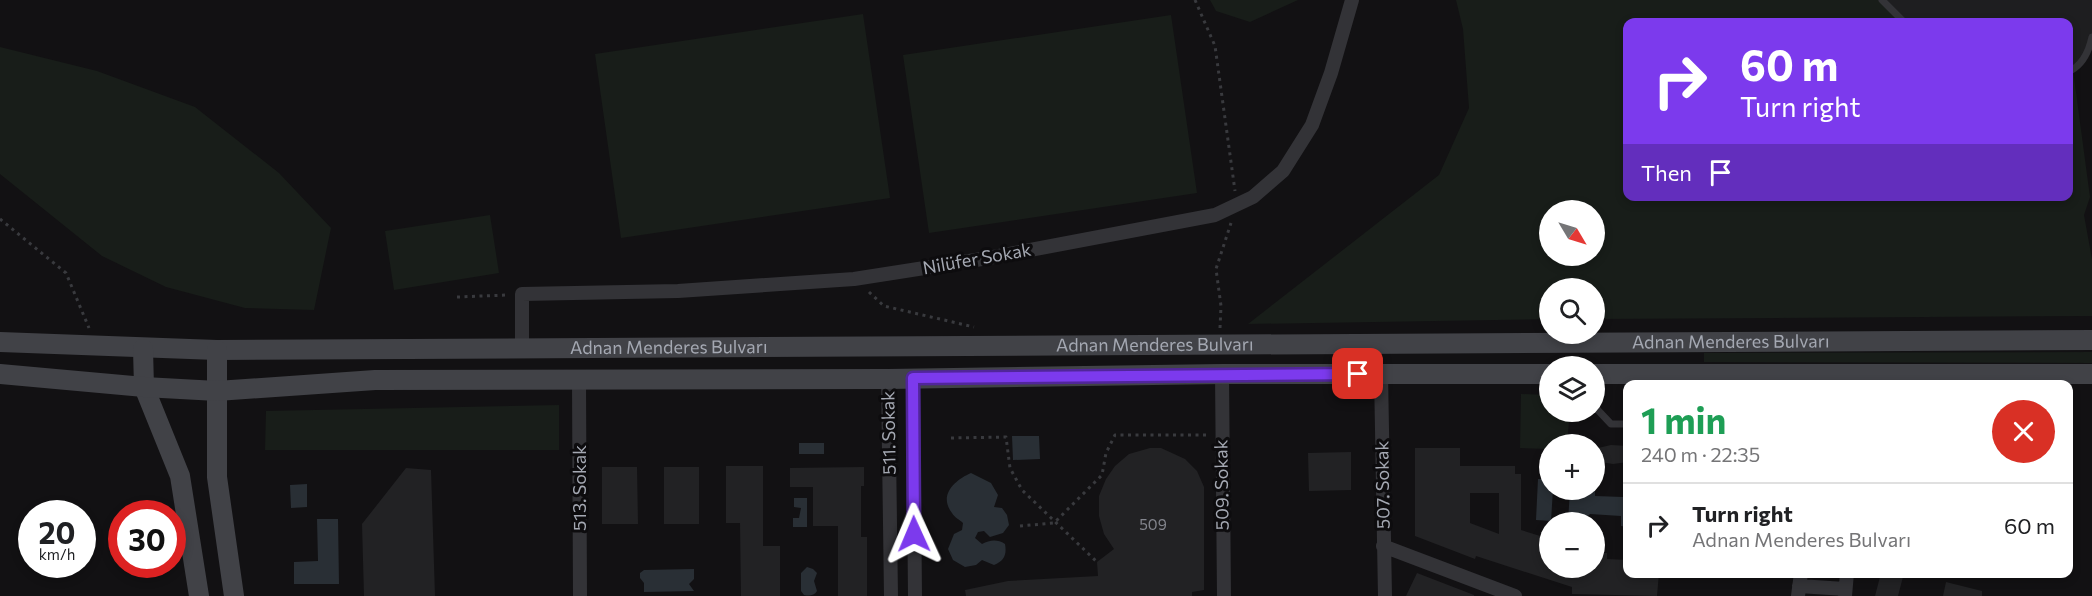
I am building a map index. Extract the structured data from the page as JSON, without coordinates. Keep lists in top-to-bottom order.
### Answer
{
  "streets": {
    "main road": ["Adnan Menderes Bulvarı"],
    "street": [
      "Nilüfer Sokak",
      "511. Sokak",
      "509. Sokak",
      "507. Sokak",
      "513. Sokak"
    ]
  },
  "crossings": [
    ["Adnan Menderes Bulvarı", "511. Sokak"],
    ["Adnan Menderes Bulvarı", "509. Sokak"],
    ["Adnan Menderes Bulvarı", "507. Sokak"],
    ["Adnan Menderes Bulvarı", "513. Sokak"]
  ],
  "house_numbers": ["509"],
  "north": "bottom right",
  "page": {
    "turn": ["60 m", "Turn right"],
    "then": "Then",
    "map_buttons": ["+", "−"],
    "heading": ["1 min", "240 m · 22:35"],
    "list": [
      {
        "name": "Turn right",
        "note": "Adnan Menderes Bulvarı",
        "value": "60 m"
      }
    ],
    "speed": "20 km/h",
    "limit": "30"
  }
}
